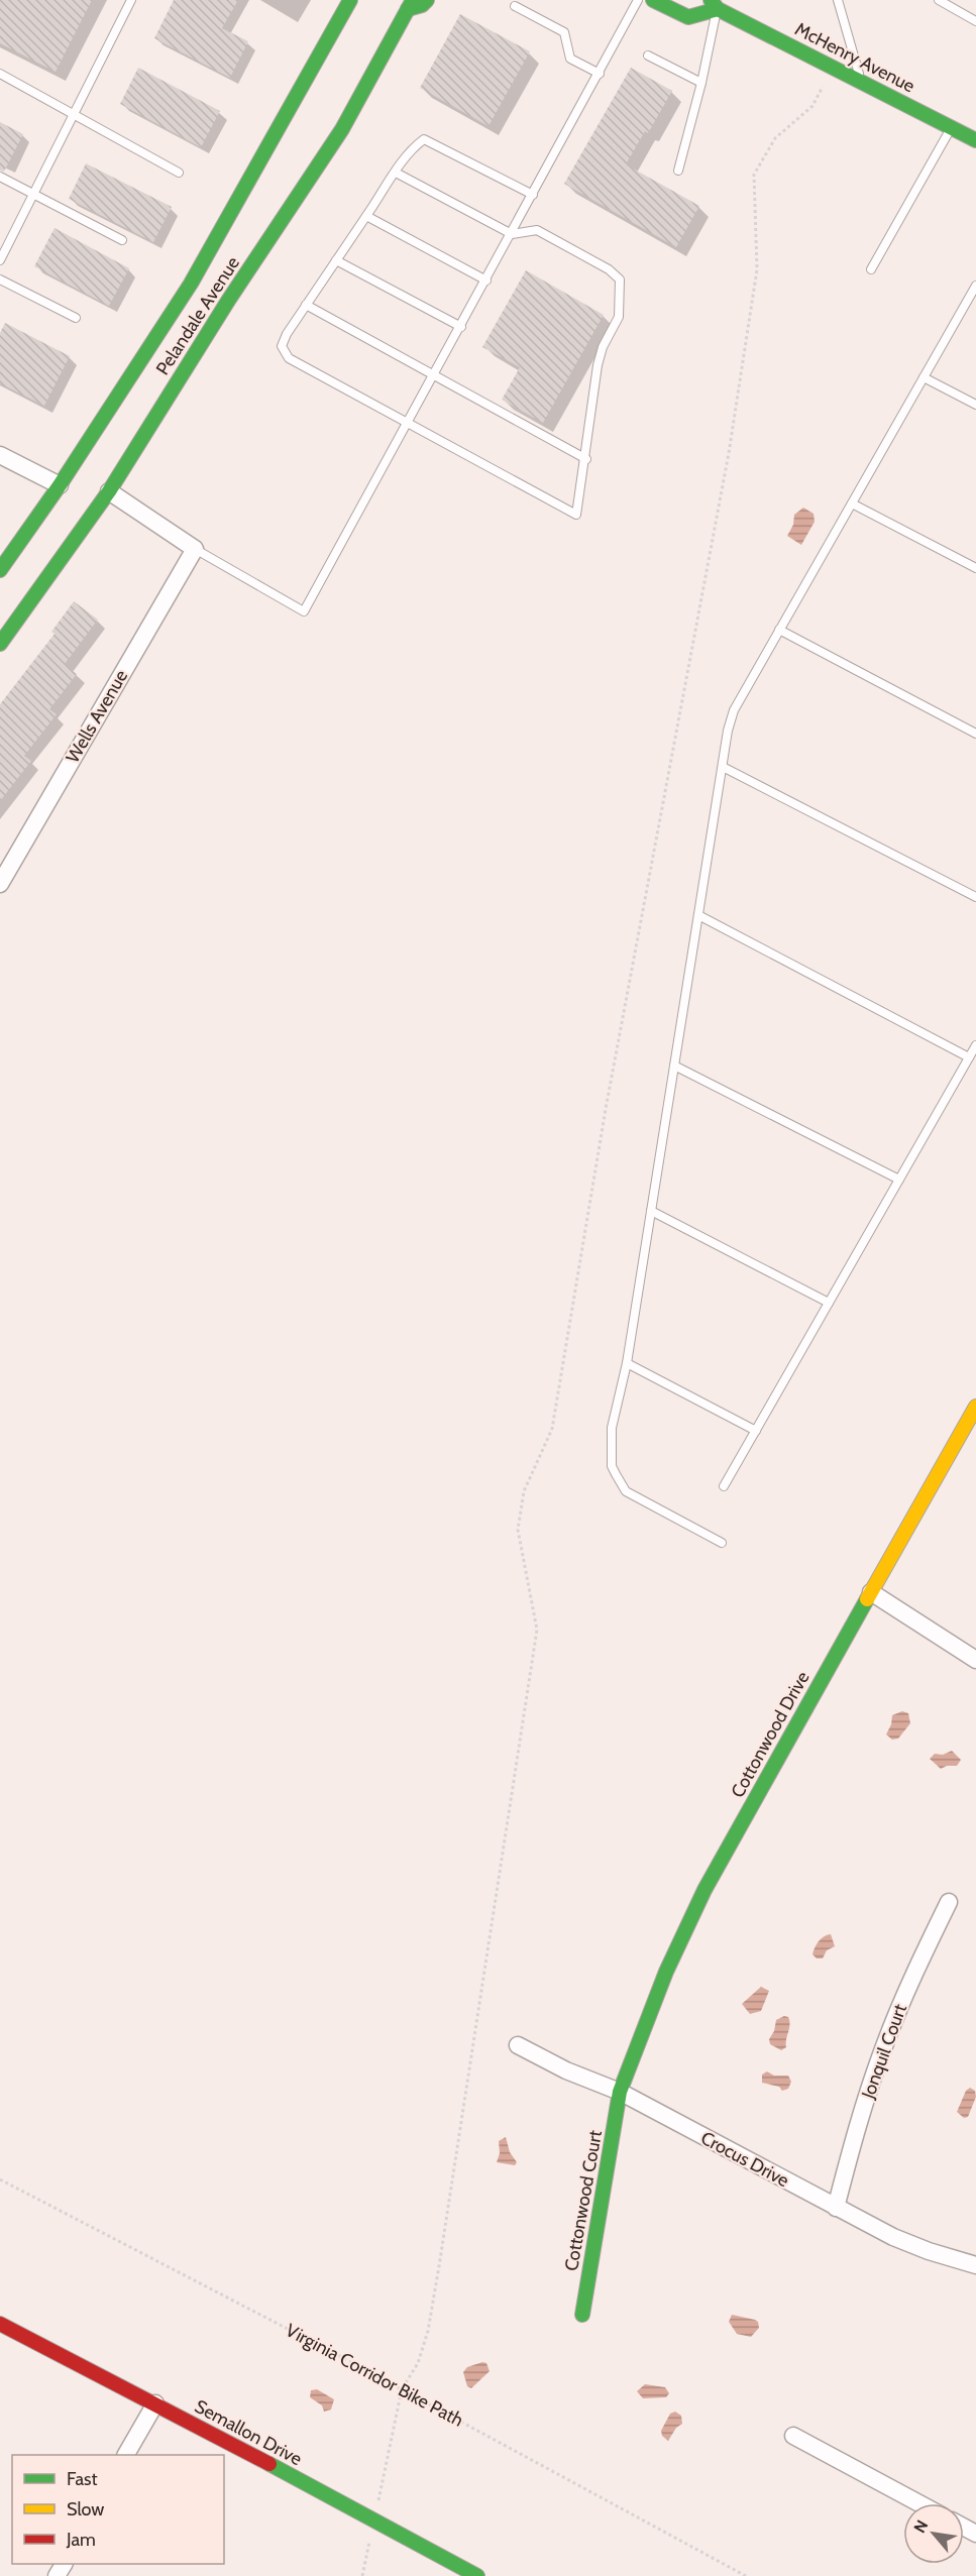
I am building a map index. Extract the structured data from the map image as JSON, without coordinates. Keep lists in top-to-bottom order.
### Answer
{
  "streets": {
    "main road": [
      "McHenry Avenue",
      "Pelandale Avenue",
      "Cottonwood Drive",
      "Cottonwood Court",
      "Semallon Drive"
    ],
    "street": ["Wells Avenue", "Jonquil Court", "Crocus Drive"],
    "path": ["Virginia Corridor Bike Path"]
  },
  "crossings": [
    ["Cottonwood Drive", "Crocus Drive"],
    ["Cottonwood Drive", "Cottonwood Court"],
    ["Jonquil Court", "Crocus Drive"],
    ["Crocus Drive", "Cottonwood Court"]
  ],
  "legend": ["Fast", "Slow", "Jam"],
  "north": "top left"
}
